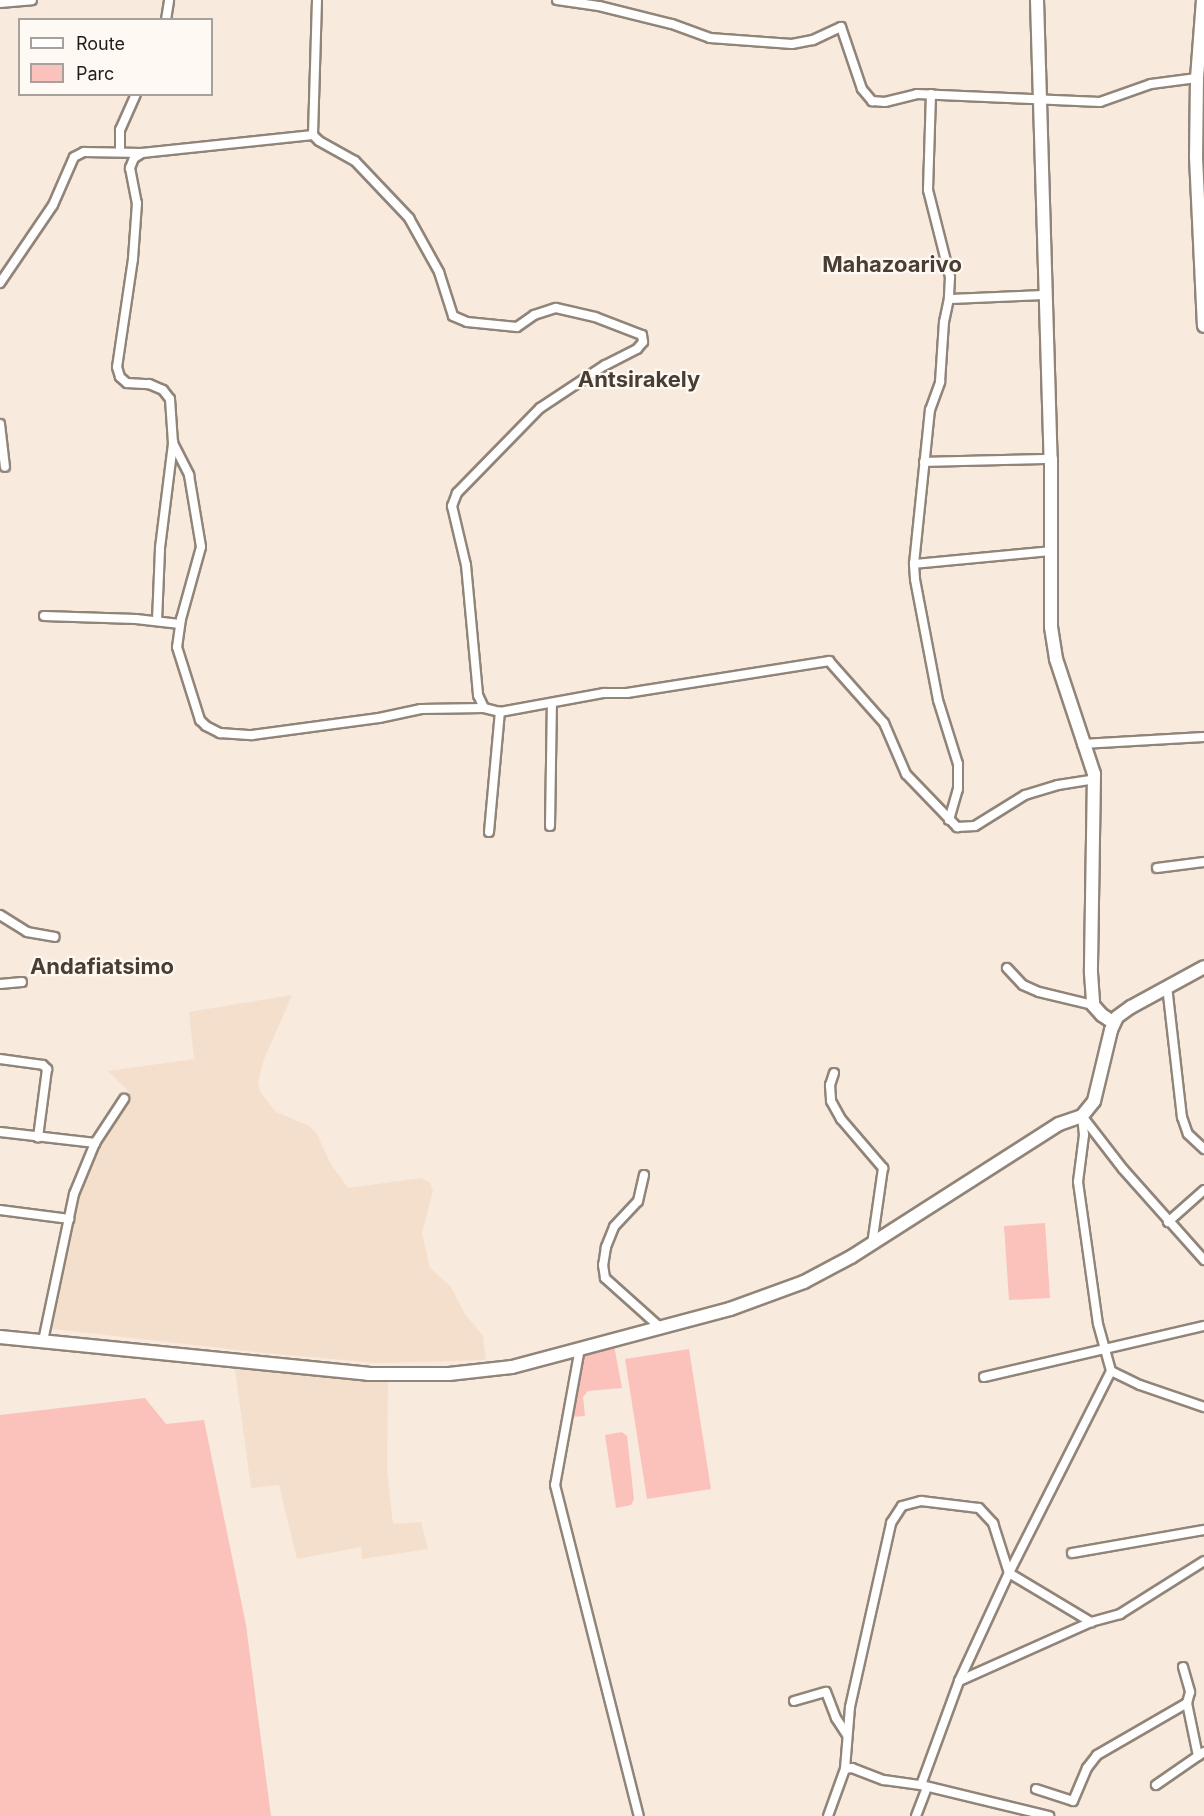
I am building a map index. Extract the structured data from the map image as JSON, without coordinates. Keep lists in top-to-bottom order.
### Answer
{
  "districts": ["Mahazoarivo", "Antsirakely", "Andafiatsimo"],
  "legend": ["Route", "Parc"]
}
